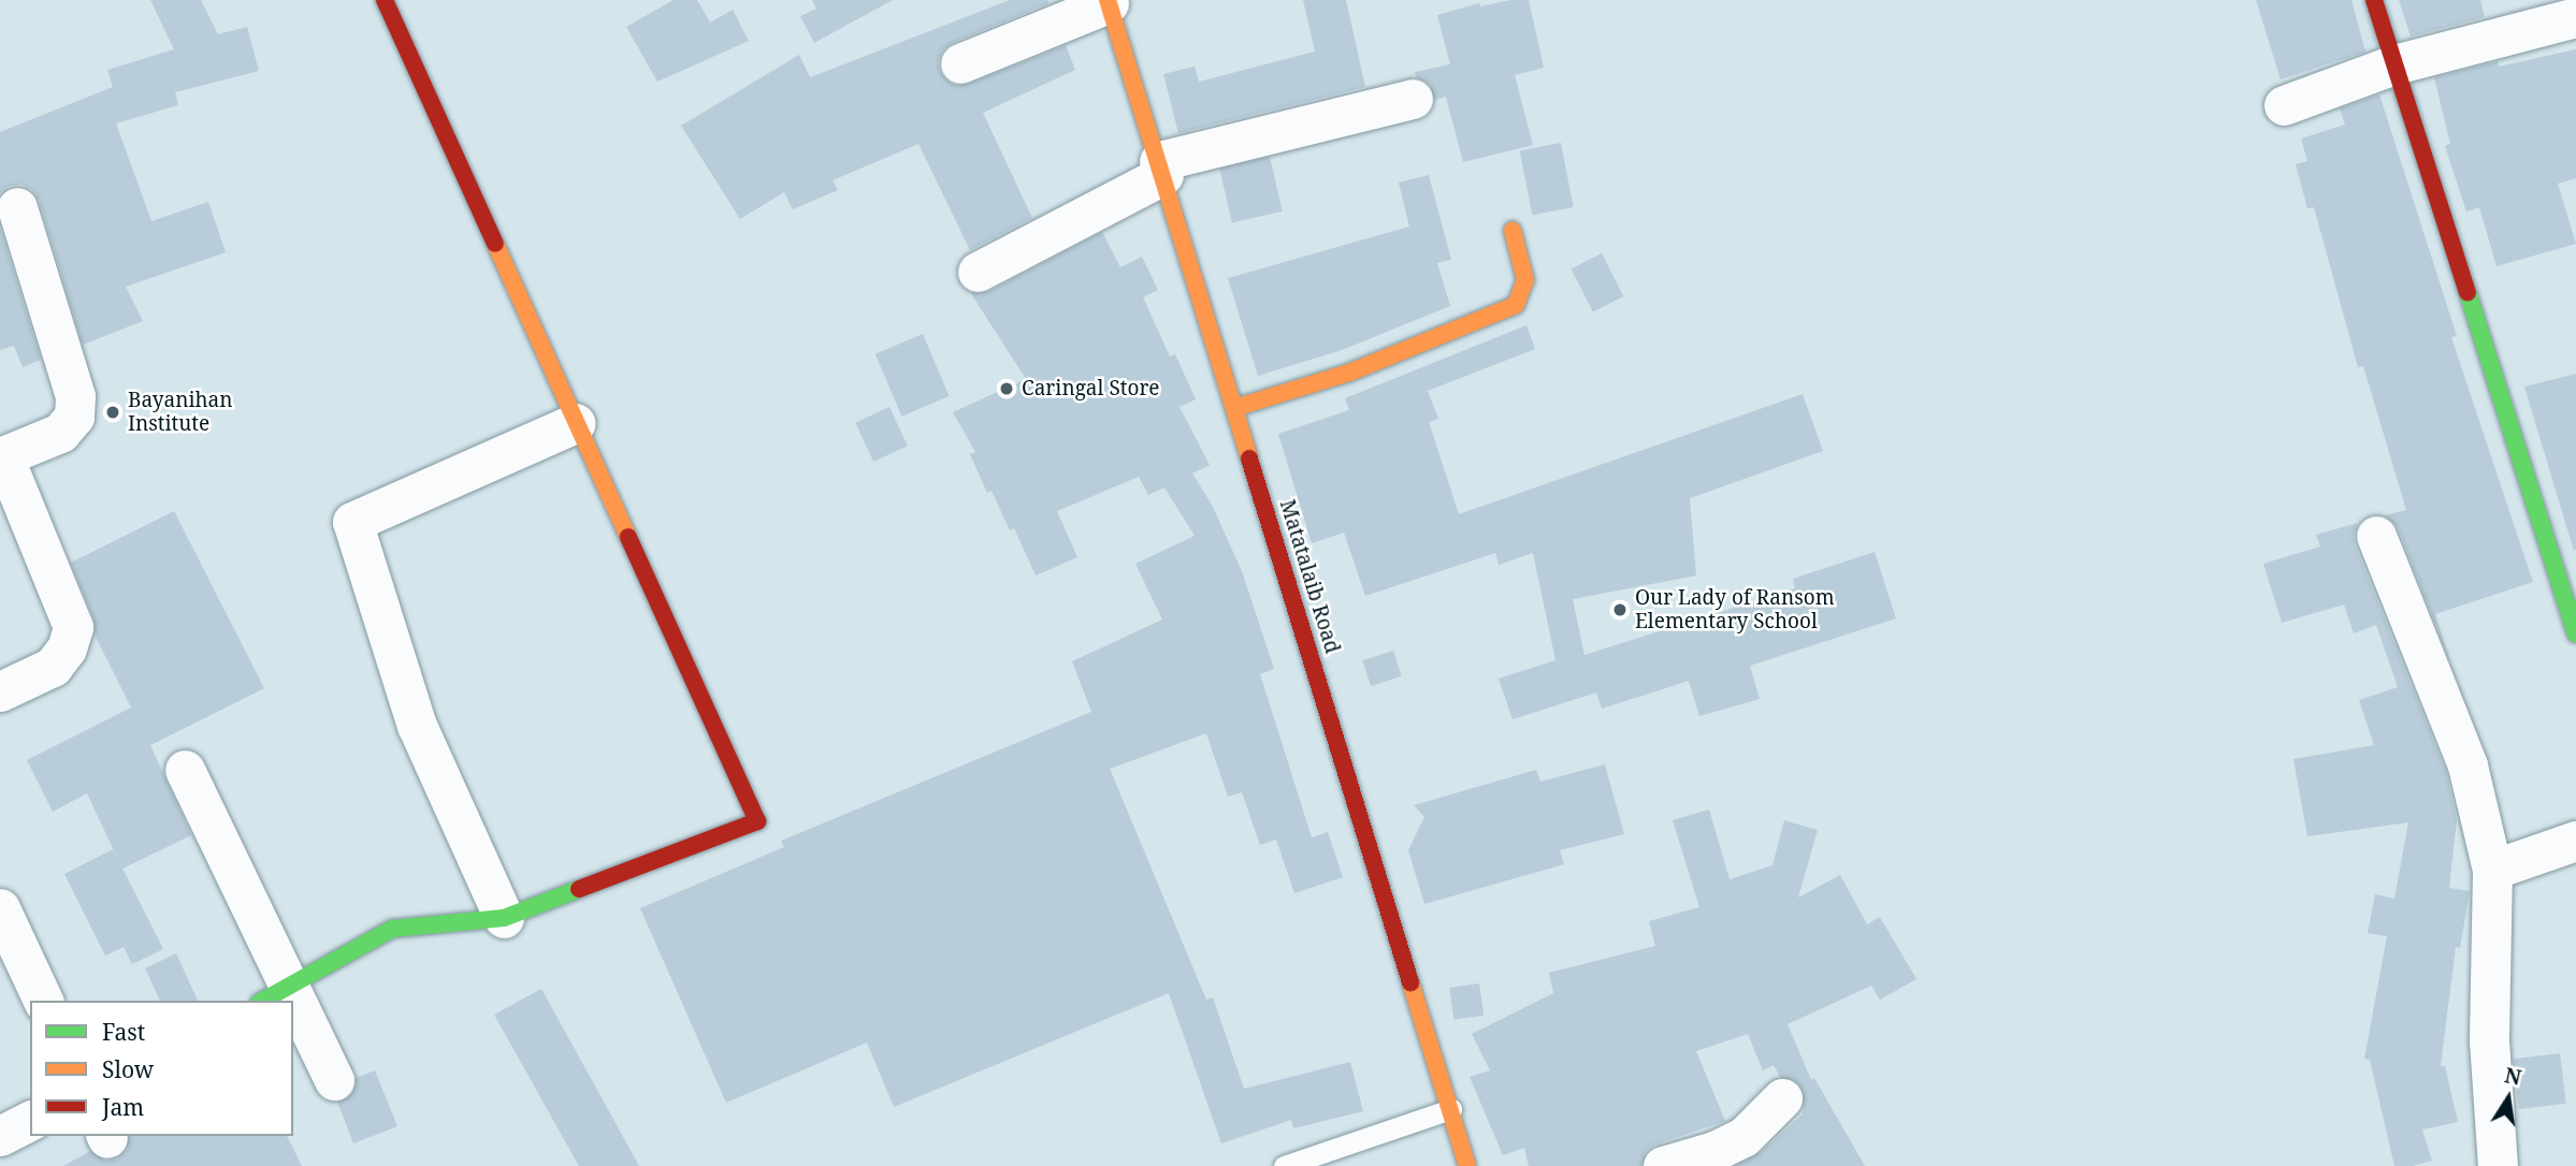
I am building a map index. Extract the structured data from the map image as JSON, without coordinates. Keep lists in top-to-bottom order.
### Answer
{
  "streets": {
    "street": ["Matatalaib Road"]
  },
  "places": ["Caringal Store", "Bayanihan Institute", "Our Lady of Ransom Elementary School"],
  "legend": ["Fast", "Slow", "Jam"],
  "north": "top"
}
